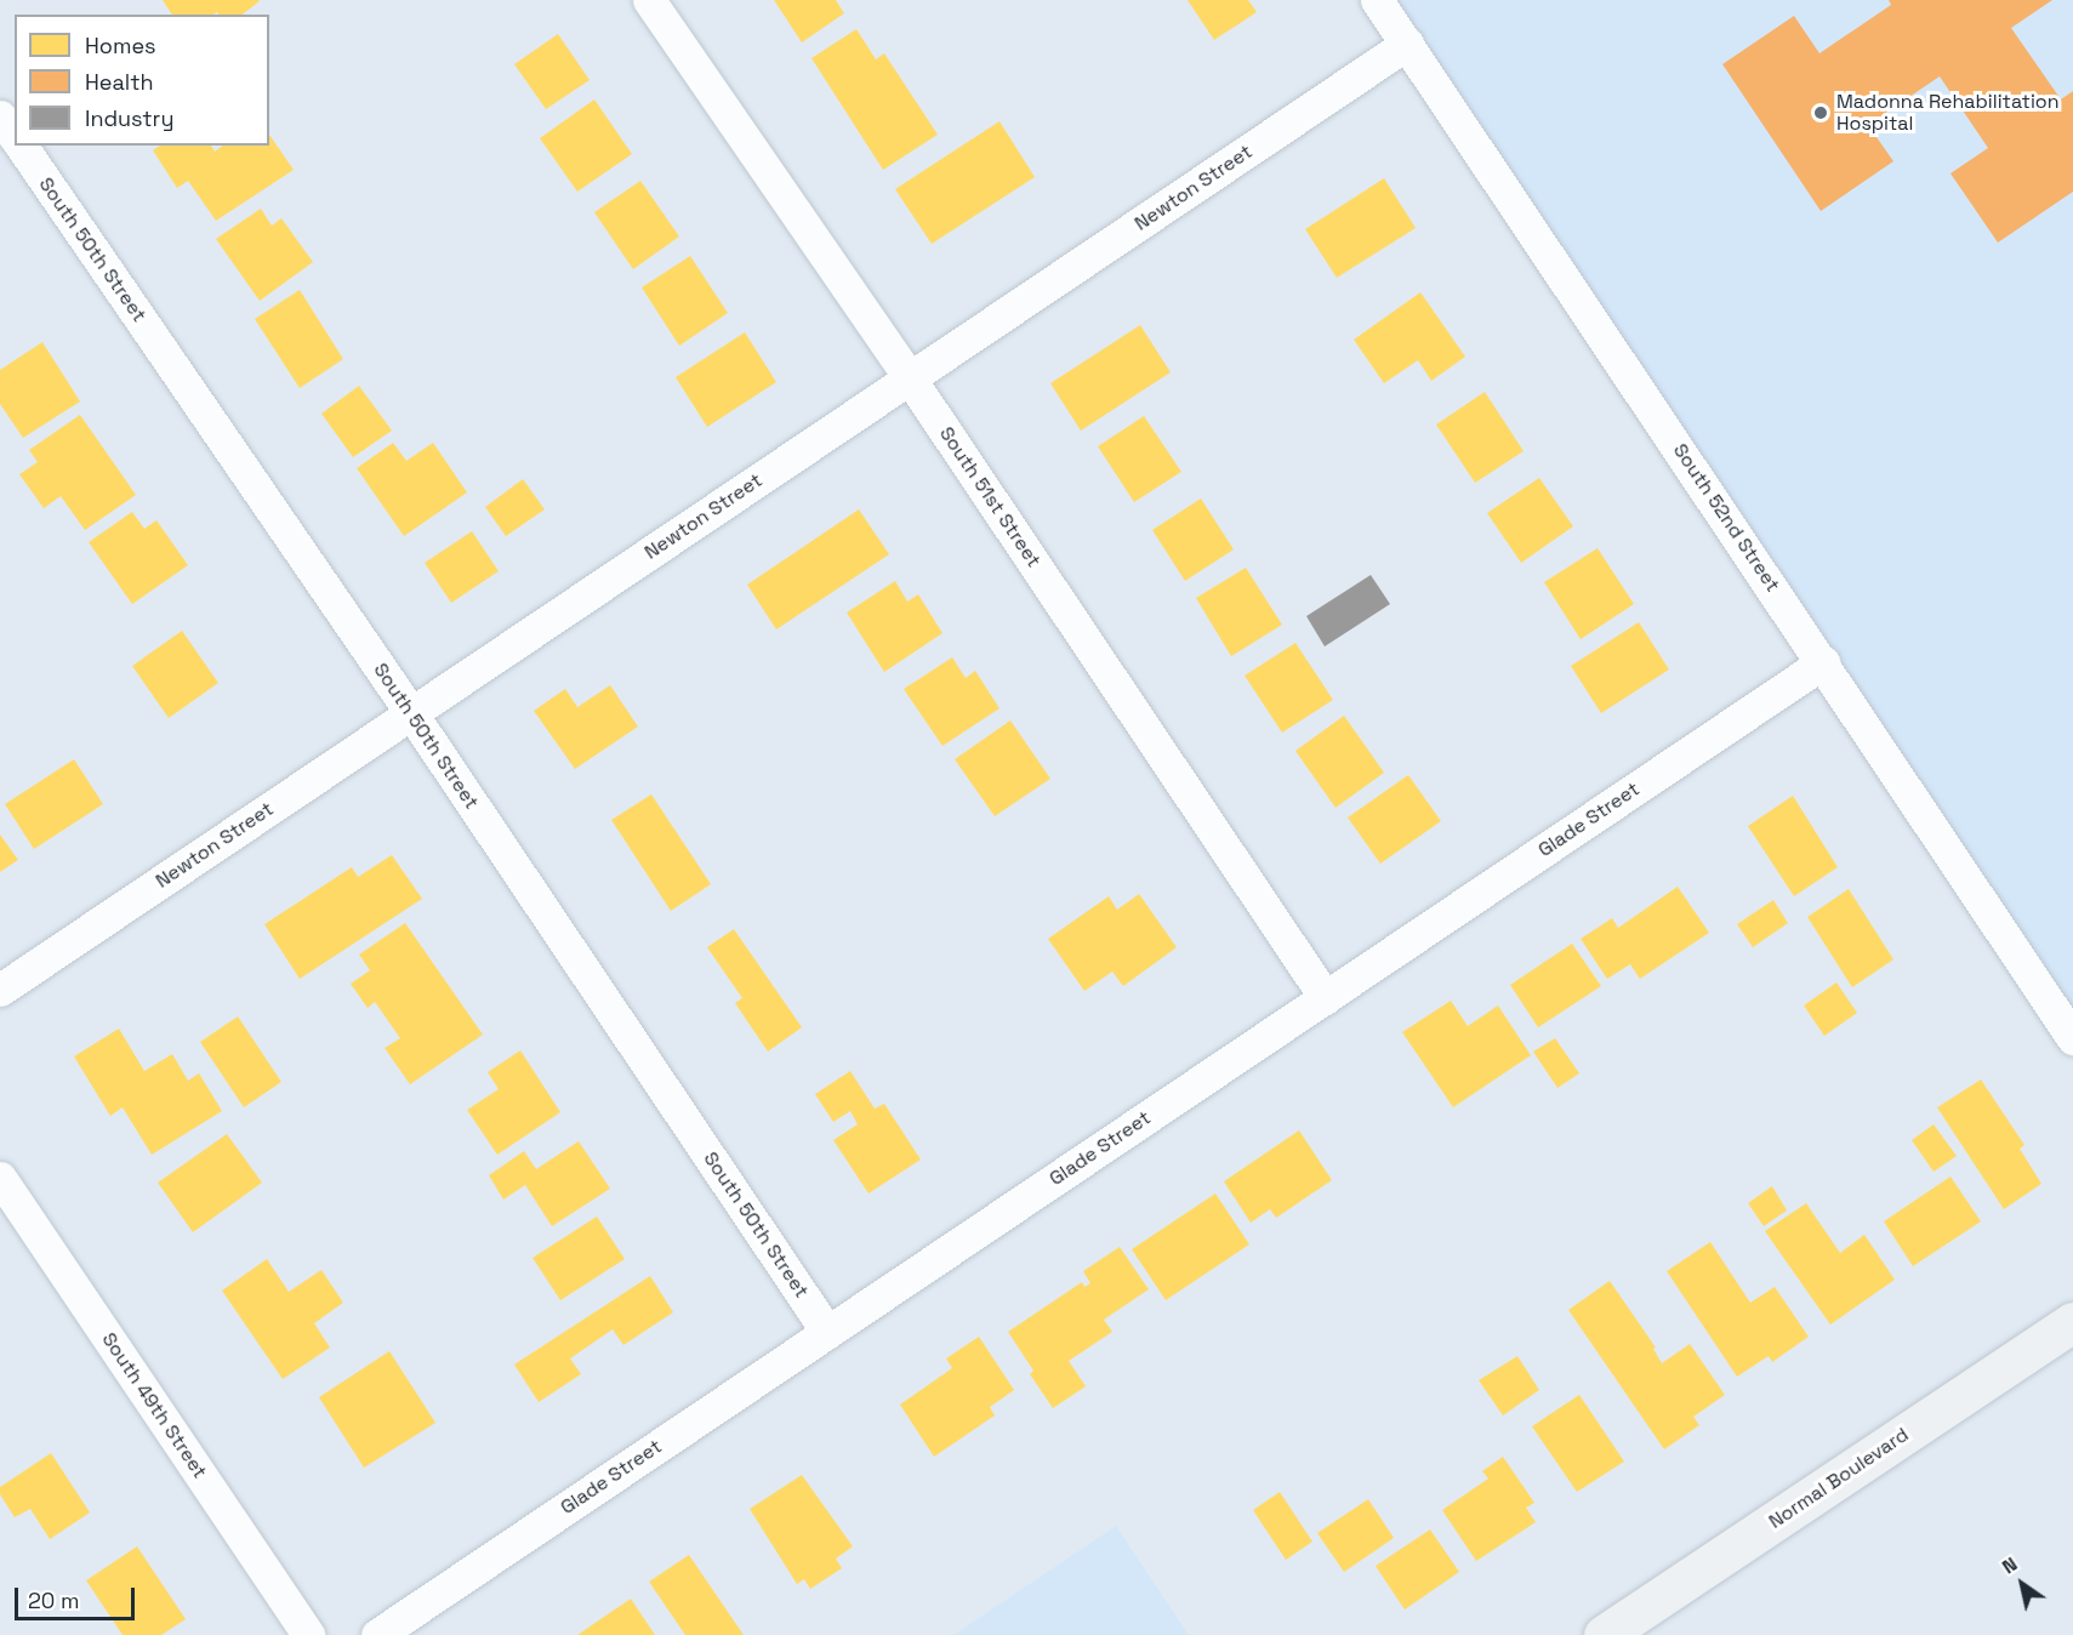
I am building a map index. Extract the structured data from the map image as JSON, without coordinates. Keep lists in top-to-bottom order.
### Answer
{
  "streets": {
    "main road": ["Normal Boulevard"],
    "street": [
      "Newton Street",
      "South 50th Street",
      "South 51st Street",
      "South 52nd Street",
      "Glade Street",
      "South 49th Street"
    ]
  },
  "crossings": [
    ["Newton Street", "South 50th Street"],
    ["Newton Street", "South 51st Street"],
    ["Newton Street", "South 52nd Street"],
    ["South 50th Street", "Glade Street"],
    ["South 51st Street", "Glade Street"],
    ["South 52nd Street", "Glade Street"]
  ],
  "places": ["Madonna Rehabilitation Hospital"],
  "legend": ["Homes", "Health", "Industry"],
  "scale_bar": "20 m",
  "north": "top left"
}
